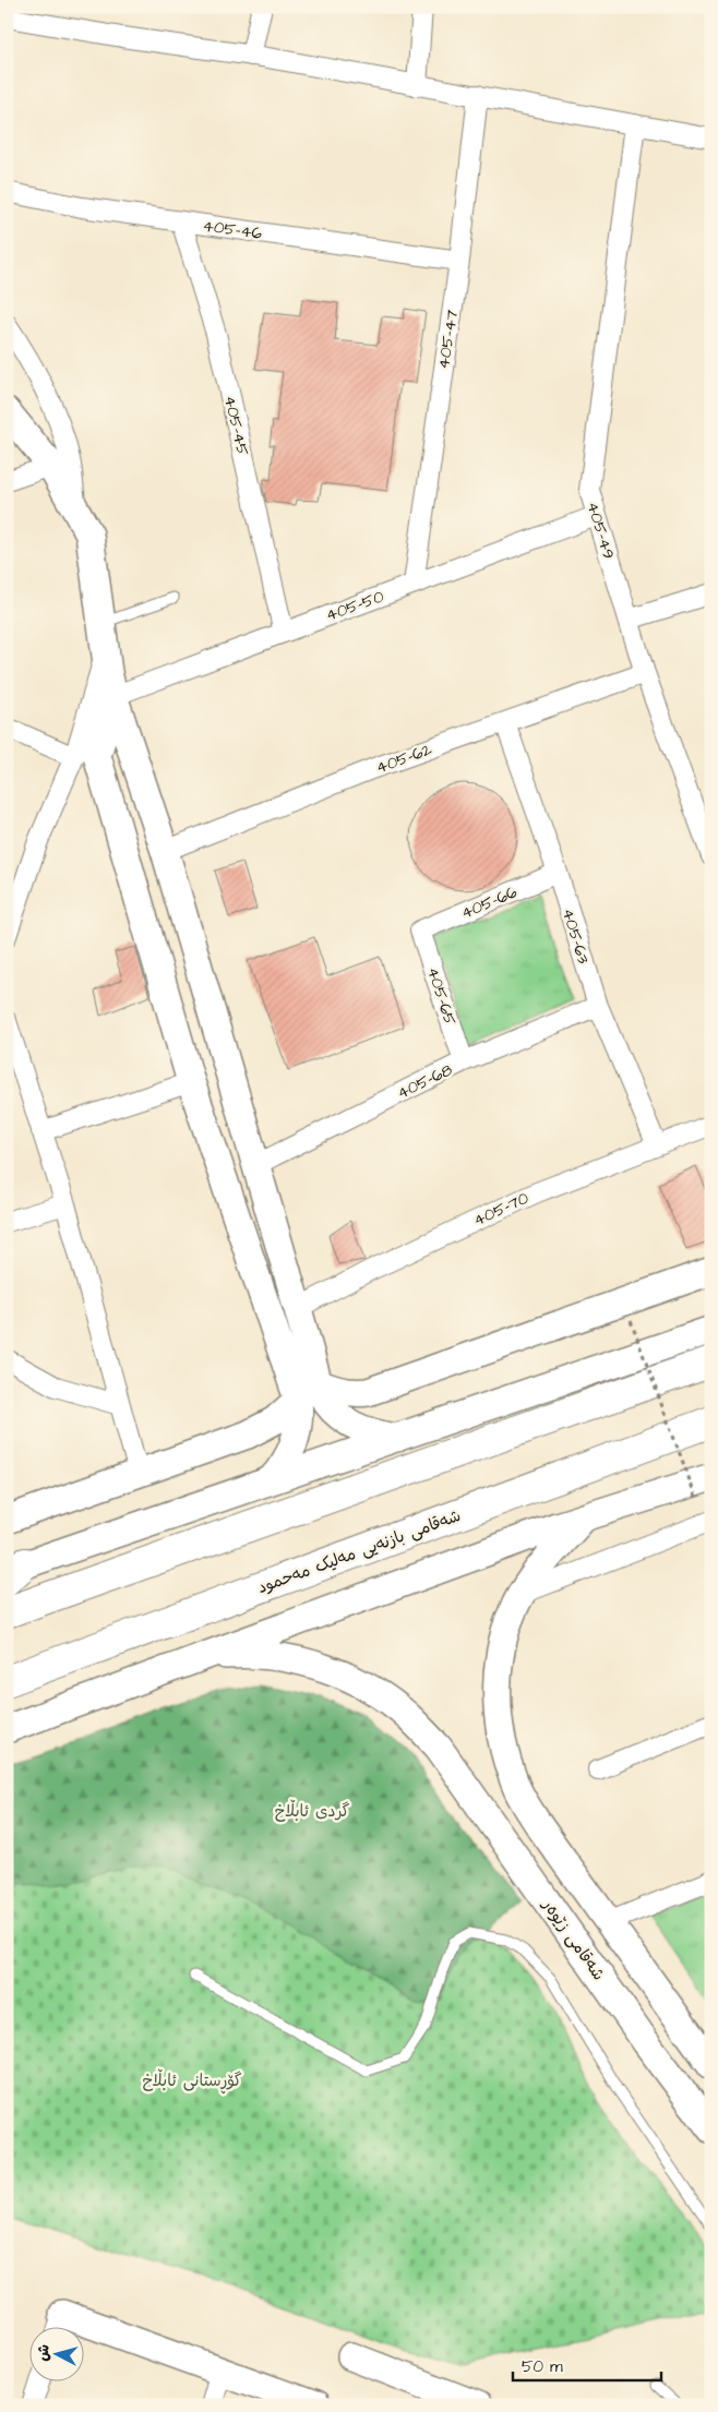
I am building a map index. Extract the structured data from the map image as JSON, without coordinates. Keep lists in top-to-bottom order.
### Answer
{
  "streets": {
    "highway": ["شەقامی بازنەیی مەلیک مەحمود"],
    "street": [
      "405-46",
      "405-47",
      "405-45",
      "405-49",
      "405-50",
      "405-62",
      "405-66",
      "405-63",
      "405-65",
      "405-68",
      "405-70",
      "شەقامی زێوەر"
    ]
  },
  "crossings": [
    ["405-46", "405-47"],
    ["405-46", "405-45"],
    ["405-47", "405-50"],
    ["405-45", "405-50"],
    ["405-49", "405-50"],
    ["405-49", "405-62"],
    ["405-62", "405-63"],
    ["405-66", "405-63"],
    ["405-66", "405-65"],
    ["405-63", "405-68"],
    ["405-63", "405-70"],
    ["405-65", "405-68"]
  ],
  "parks": ["گردی ئابڵاخ", "گۆڕستانی ئابڵاخ"],
  "scale_bar": "50 m",
  "north": "left"
}
